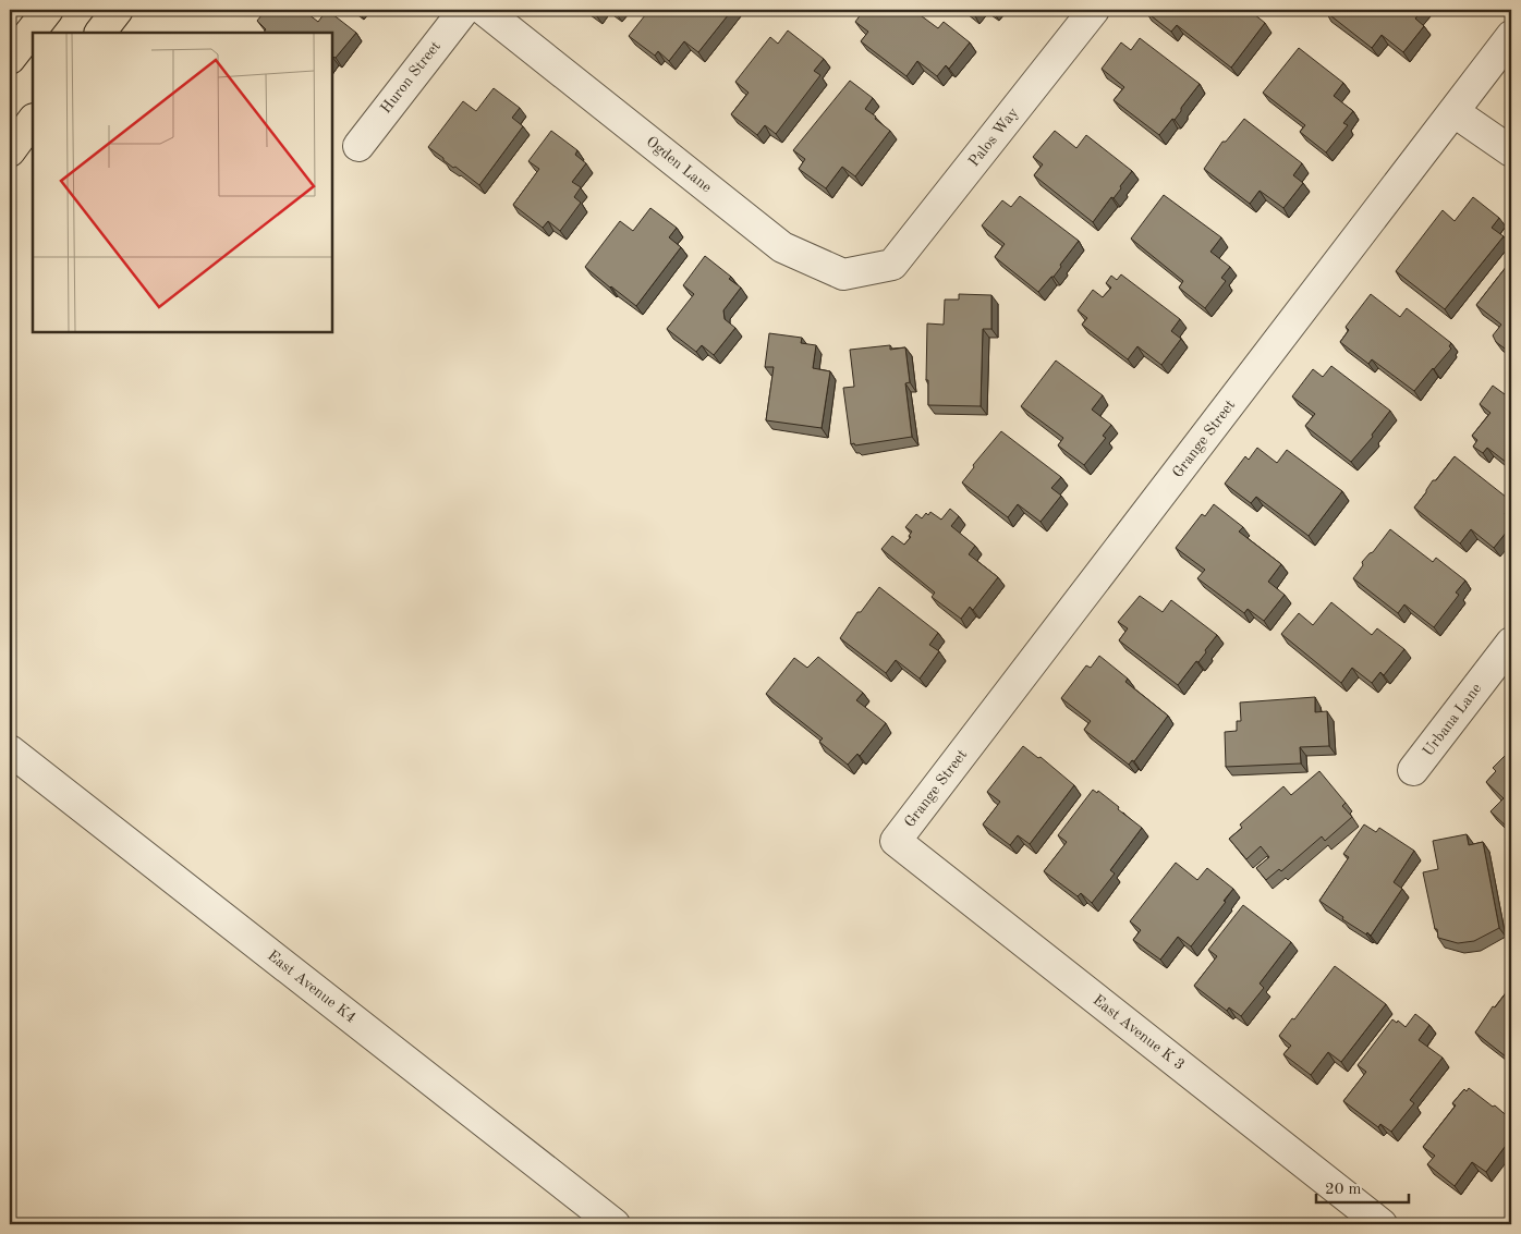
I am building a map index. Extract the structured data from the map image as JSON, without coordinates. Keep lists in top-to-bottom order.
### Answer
{
  "streets": {
    "street": [
      "Huron Street",
      "Palos Way",
      "Ogden Lane",
      "Grange Street",
      "Urbana Lane",
      "East Avenue K4",
      "East Avenue K 3"
    ]
  },
  "crossings": [
    ["Palos Way", "Ogden Lane"],
    ["Grange Street", "East Avenue K 3"]
  ],
  "scale_bar": "20 m"
}
